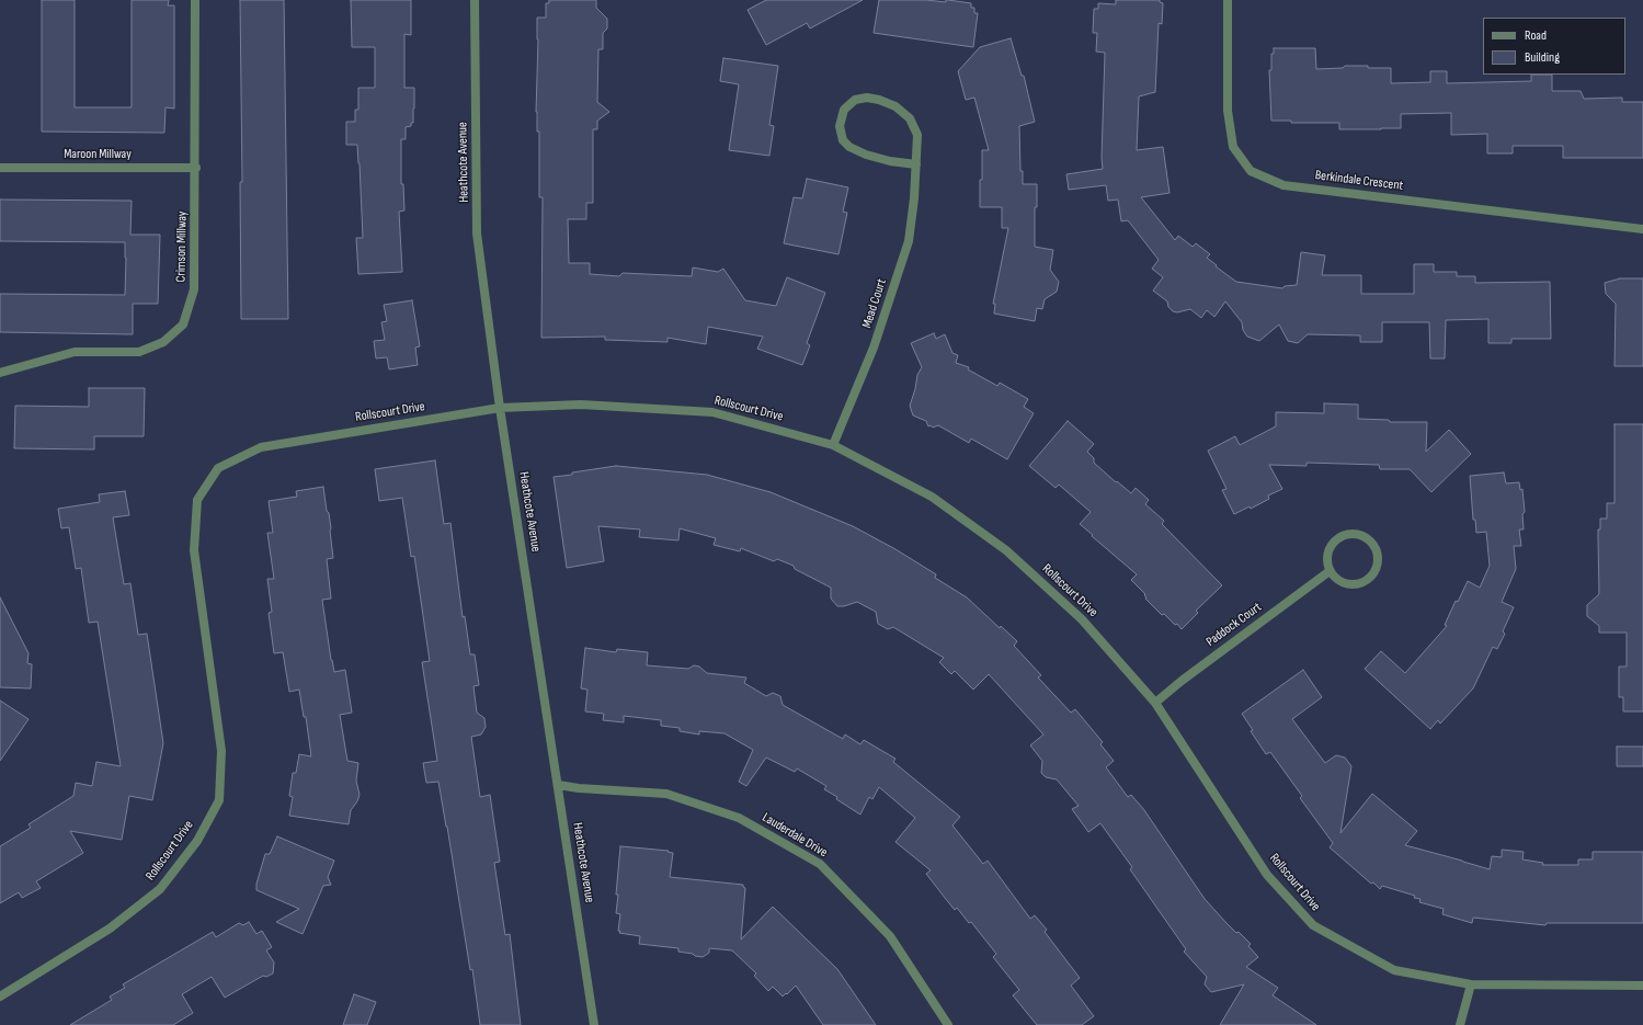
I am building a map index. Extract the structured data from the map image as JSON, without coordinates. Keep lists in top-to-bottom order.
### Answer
{
  "streets": {
    "street": [
      "Maroon Millway",
      "Heathcote Avenue",
      "Berkindale Crescent",
      "Crimson Millway",
      "Mead Court",
      "Rollscourt Drive",
      "Paddock Court",
      "Lauderdale Drive"
    ]
  },
  "crossings": [
    ["Maroon Millway", "Crimson Millway"],
    ["Heathcote Avenue", "Rollscourt Drive"],
    ["Heathcote Avenue", "Lauderdale Drive"],
    ["Mead Court", "Rollscourt Drive"],
    ["Rollscourt Drive", "Paddock Court"]
  ],
  "legend": ["Road", "Building"]
}
